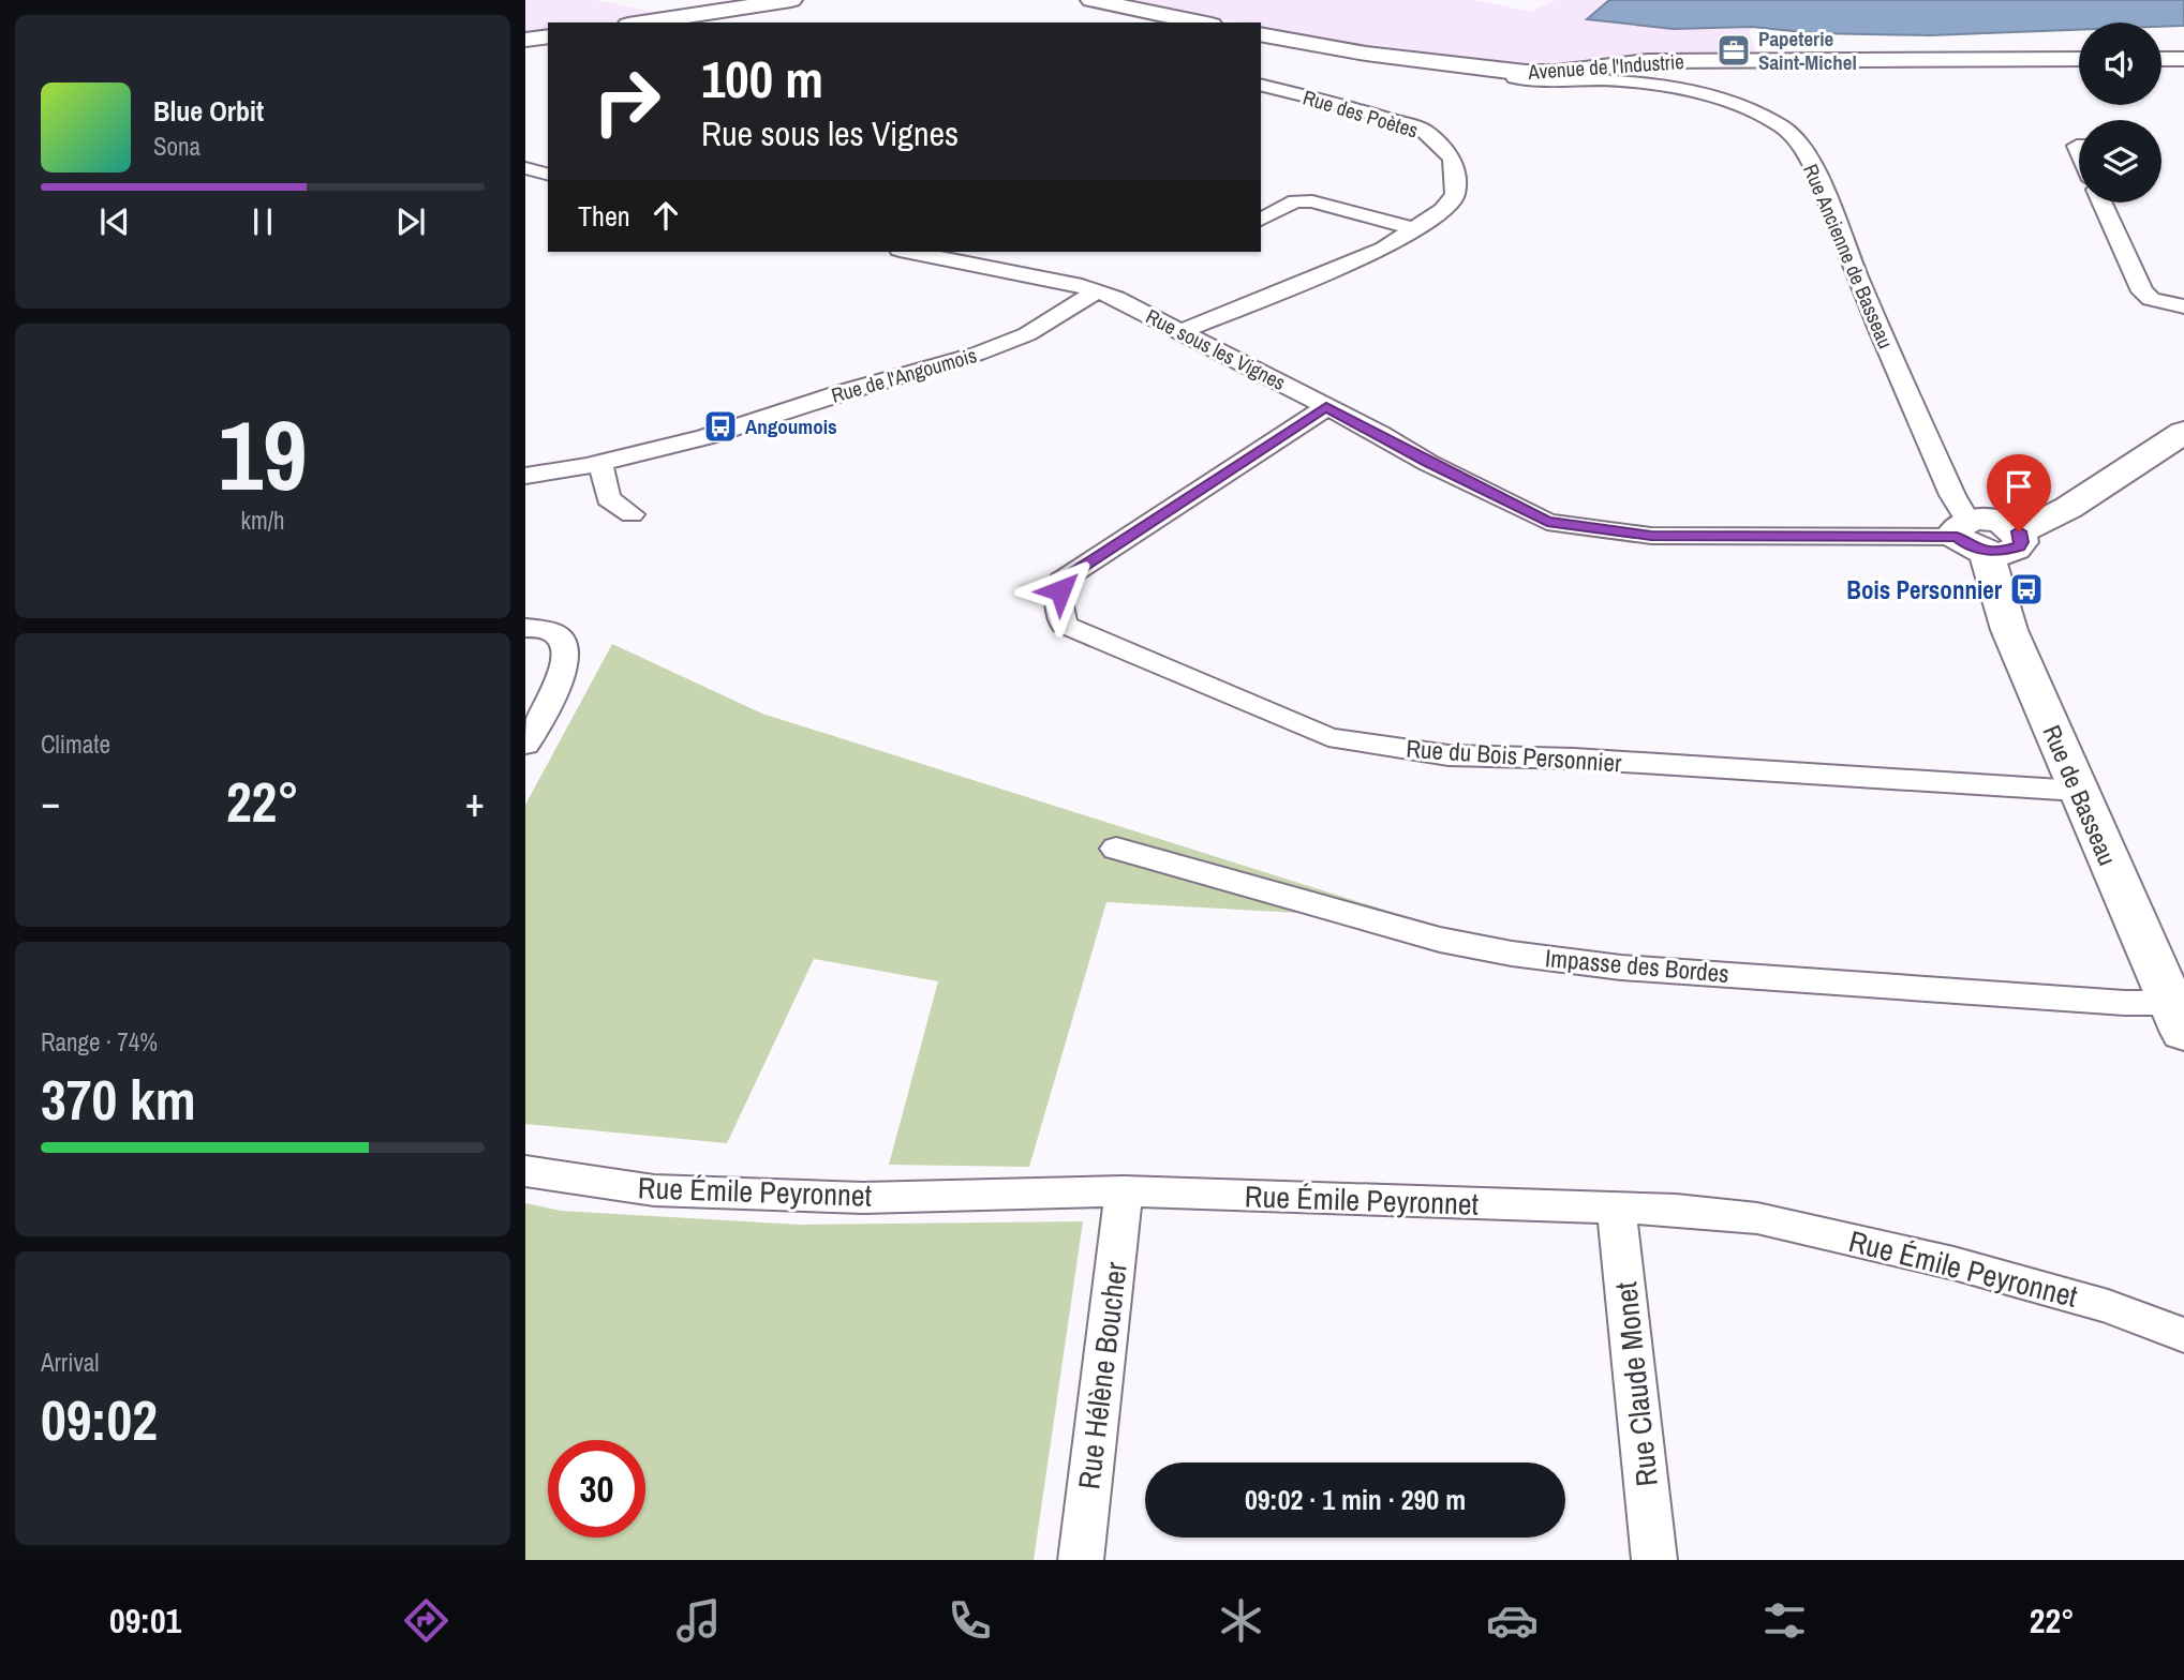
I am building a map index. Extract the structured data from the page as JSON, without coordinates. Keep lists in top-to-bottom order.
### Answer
{
  "streets": {
    "street": [
      "Avenue de l'Industrie",
      "Rue des Poètes",
      "Rue Ancienne de Basseau",
      "Rue sous les Vignes",
      "Rue de l'Angoumois",
      "Rue du Bois Personnier",
      "Rue de Basseau",
      "Impasse des Bordes",
      "Rue Émile Peyronnet",
      "Rue Hélène Boucher",
      "Rue Claude Monet"
    ]
  },
  "crossings": [
    ["Avenue de l'Industrie", "Rue Ancienne de Basseau"],
    ["Rue des Poètes", "Rue sous les Vignes"],
    ["Rue Ancienne de Basseau", "Rue sous les Vignes"],
    ["Rue Ancienne de Basseau", "Rue de Basseau"],
    ["Rue sous les Vignes", "Rue de l'Angoumois"],
    ["Rue sous les Vignes", "Rue du Bois Personnier"],
    ["Rue sous les Vignes", "Rue de Basseau"],
    ["Rue du Bois Personnier", "Rue de Basseau"],
    ["Rue de Basseau", "Impasse des Bordes"],
    ["Rue Émile Peyronnet", "Rue Hélène Boucher"],
    ["Rue Émile Peyronnet", "Rue Claude Monet"]
  ],
  "places": {
    "office": ["Papeterie Saint-Michel"],
    "bus stop": ["Angoumois", "Bois Personnier"]
  },
  "page": {
    "turn": ["100 m", "Rue sous les Vignes"],
    "song": ["Blue Orbit", "Sona"],
    "then": "Then",
    "tile": [
      ["19", "km/h"],
      "Climate",
      ["Range · 74%", "370 km"],
      ["Arrival", "09:02"]
    ],
    "heat": ["−", "22°", "+"],
    "limit": "30",
    "trip": "09:02 · 1 min · 290 m",
    "tabs": ["09:01", "22°"]
  }
}
